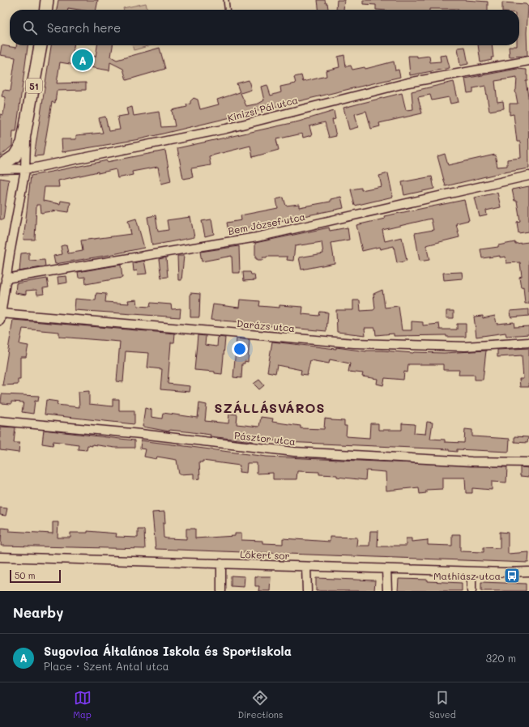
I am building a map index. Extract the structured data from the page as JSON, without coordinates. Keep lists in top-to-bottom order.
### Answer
{
  "streets": {
    "main road": ["51"],
    "street": [
      "Kinizsi Pál utca",
      "Bem József utca",
      "Darázs utca",
      "Pásztor utca",
      "Lőkert sor"
    ]
  },
  "districts": ["SZÁLLÁSVÁROS"],
  "places": {
    "bus stop": ["Mathiász utca"]
  },
  "scale_bar": "50 m",
  "page": {
    "search": "Search here",
    "pins": "A",
    "scale": "50 m",
    "heading": "Nearby",
    "list": [
      {
        "mark": "A",
        "name": "Sugovica Általános Iskola és Sportiskola",
        "note": "Place · Szent Antal utca",
        "value": "320 m"
      }
    ],
    "nav": ["Map", "Directions", "Saved"]
  }
}
